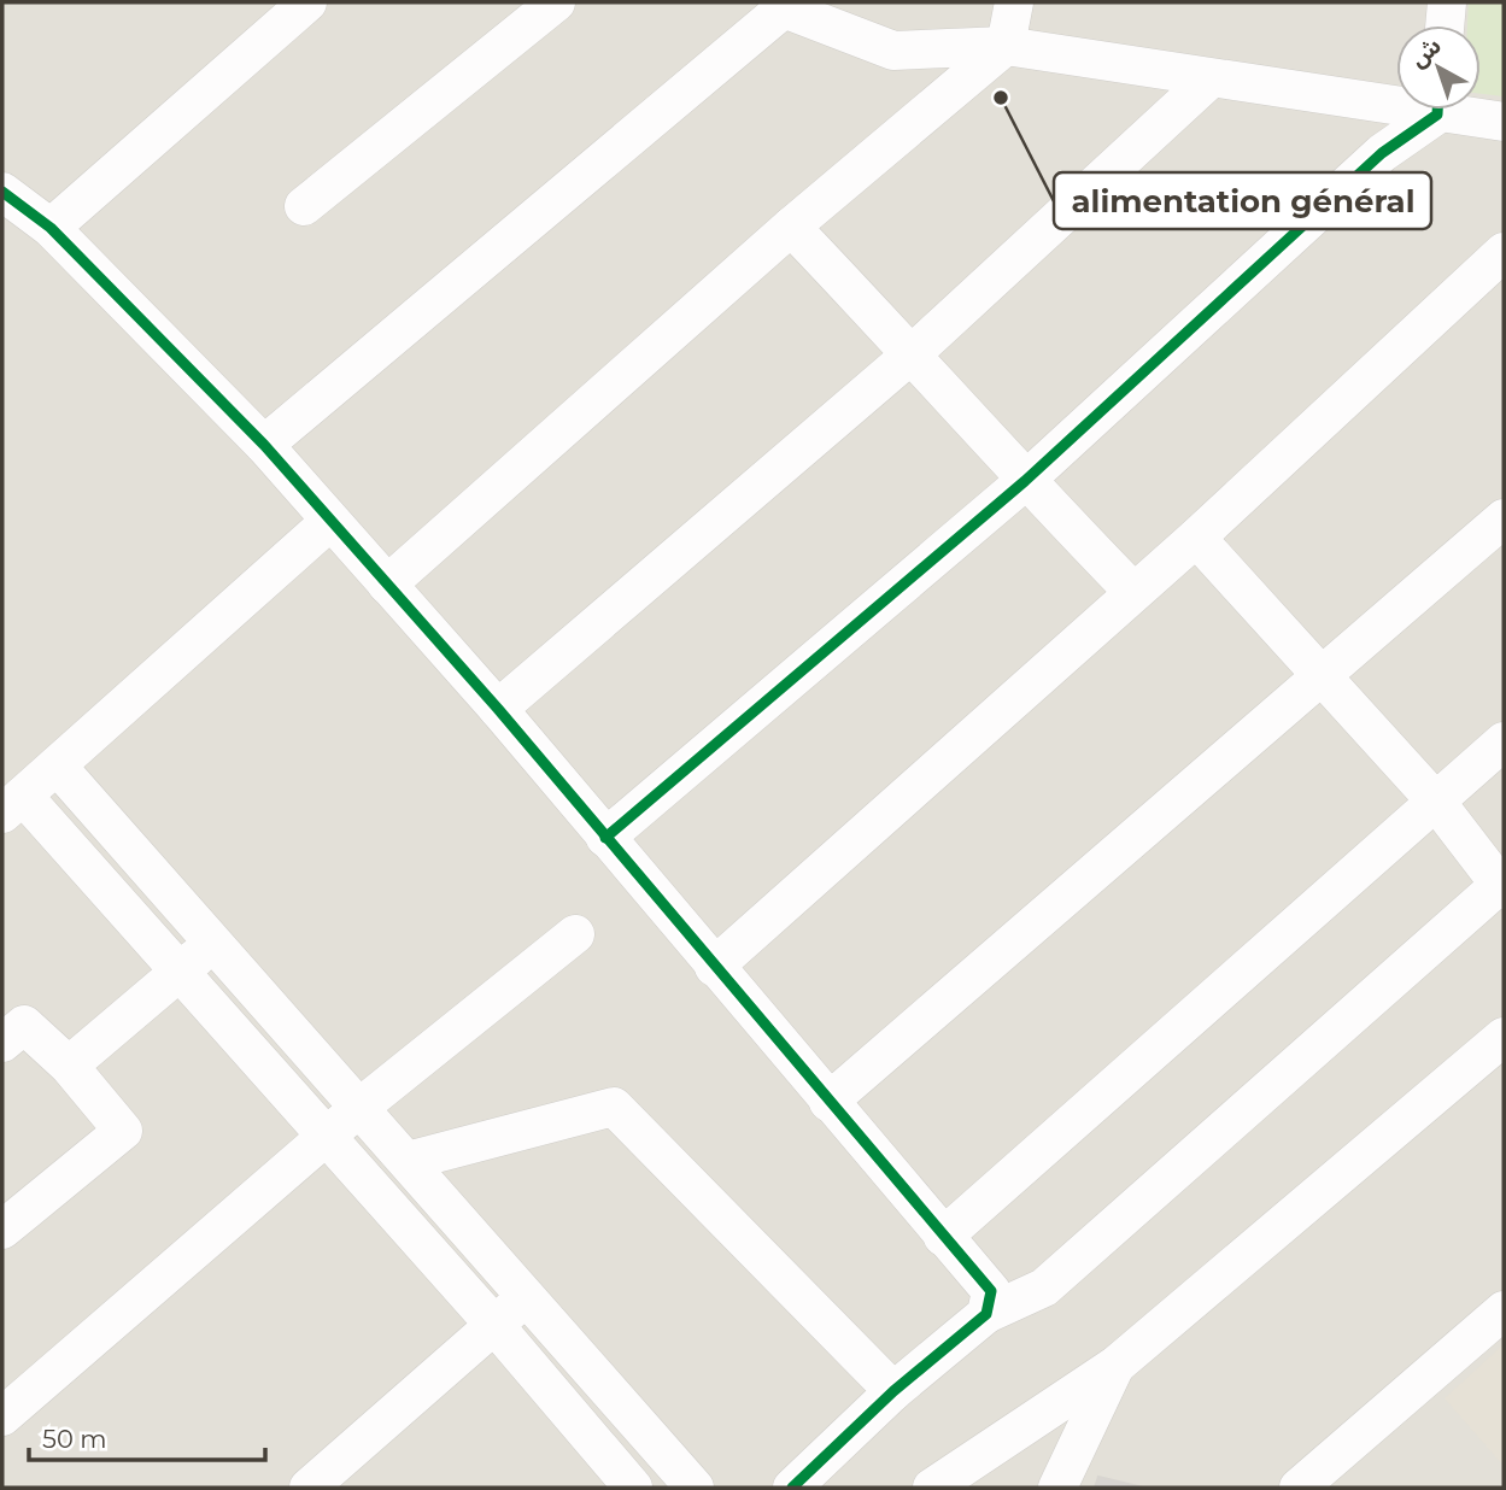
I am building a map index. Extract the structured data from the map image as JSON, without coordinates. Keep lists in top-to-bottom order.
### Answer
{
  "places": ["alimentation général"],
  "scale_bar": "50 m",
  "north": "top left"
}
